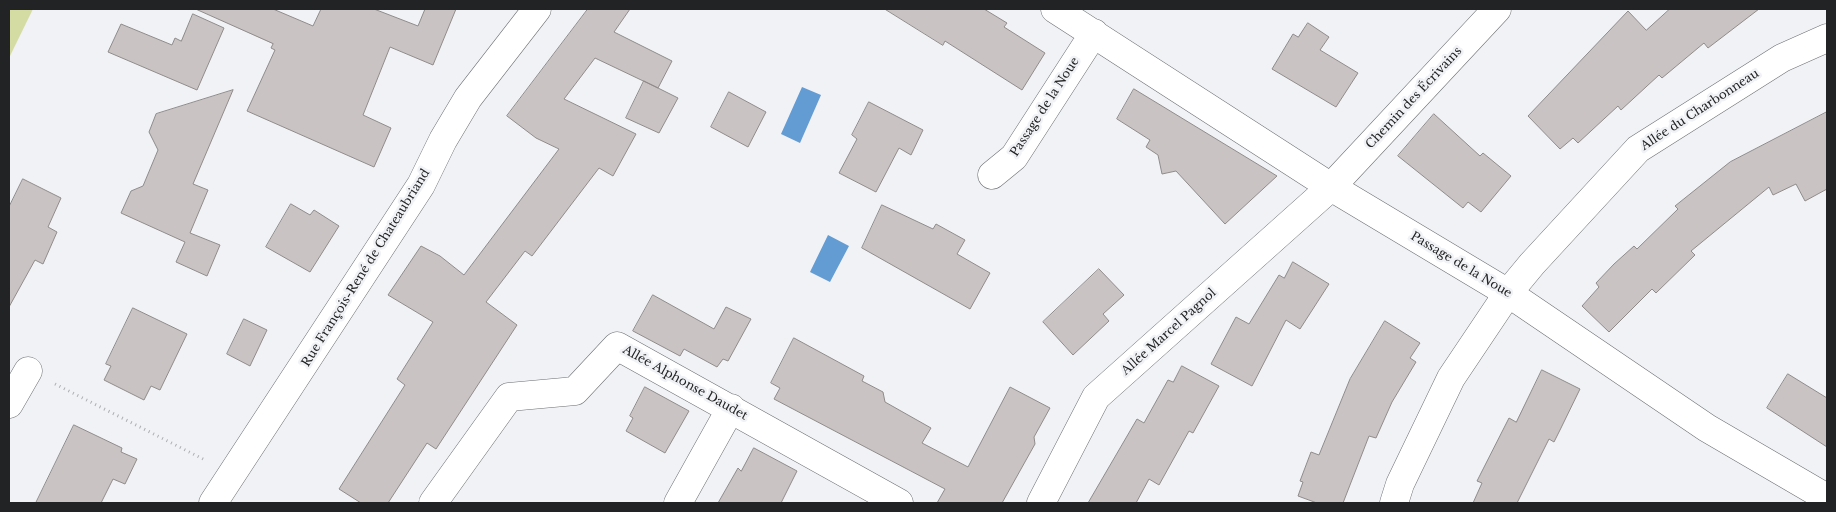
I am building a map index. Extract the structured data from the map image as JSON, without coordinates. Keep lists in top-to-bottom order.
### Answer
{
  "streets": {
    "street": [
      "Chemin des Écrivains",
      "Passage de la Noue",
      "Allée du Charbonneau",
      "Rue François-René de Chateaubriand",
      "Allée Marcel Pagnol",
      "Allée Alphonse Daudet"
    ]
  },
  "crossings": [
    ["Chemin des Écrivains", "Passage de la Noue"],
    ["Chemin des Écrivains", "Allée Marcel Pagnol"],
    ["Passage de la Noue", "Allée du Charbonneau"],
    ["Passage de la Noue", "Allée Marcel Pagnol"]
  ]
}
